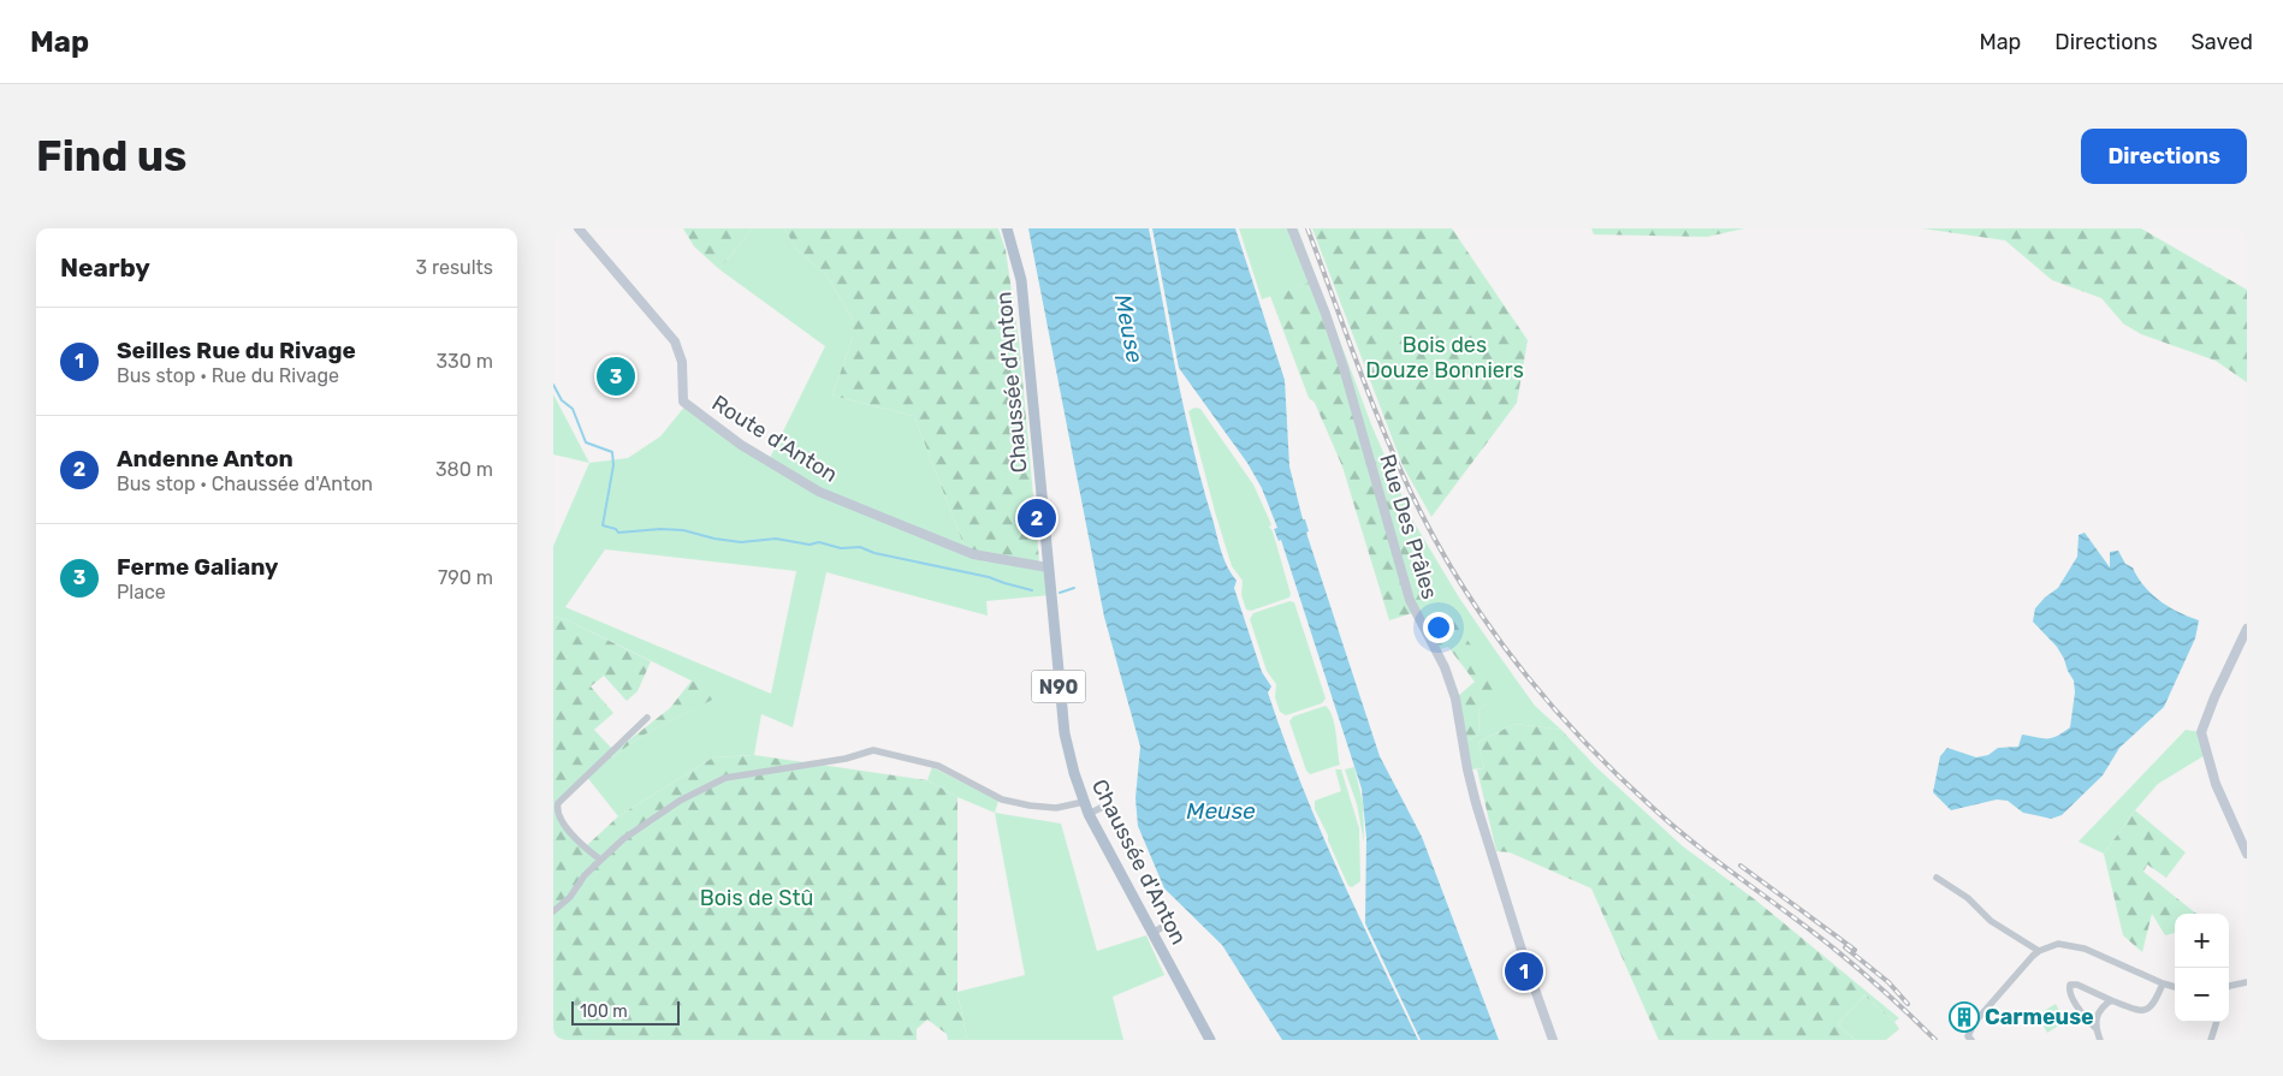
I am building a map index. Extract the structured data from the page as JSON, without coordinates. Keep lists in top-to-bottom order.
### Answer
{
  "streets": {
    "main road": ["Chaussée d'Anton", "N90"],
    "street": ["Route d'Anton", "Rue Des Prâles"]
  },
  "crossings": [
    ["Chaussée d'Anton", "Route d'Anton"]
  ],
  "water": ["Meuse"],
  "parks": ["Bois des Douze Bonniers", "Bois de Stû"],
  "places": {
    "building": ["Carmeuse"]
  },
  "scale_bar": "100 m",
  "page": {
    "header": "Map",
    "nav": ["Map", "Directions", "Saved"],
    "buttons": "Directions",
    "title": "Find us",
    "heading": ["Nearby", "3 results"],
    "list": [
      {
        "mark": "1",
        "name": "Seilles Rue du Rivage",
        "note": "Bus stop · Rue du Rivage",
        "value": "330 m"
      },
      {
        "mark": "2",
        "name": "Andenne Anton",
        "note": "Bus stop · Chaussée d'Anton",
        "value": "380 m"
      },
      {
        "mark": "3",
        "name": "Ferme Galiany",
        "note": "Place",
        "value": "790 m"
      }
    ],
    "pins": ["3", "2", "1"],
    "map_buttons": ["+", "−"],
    "scale": "100 m"
  }
}
